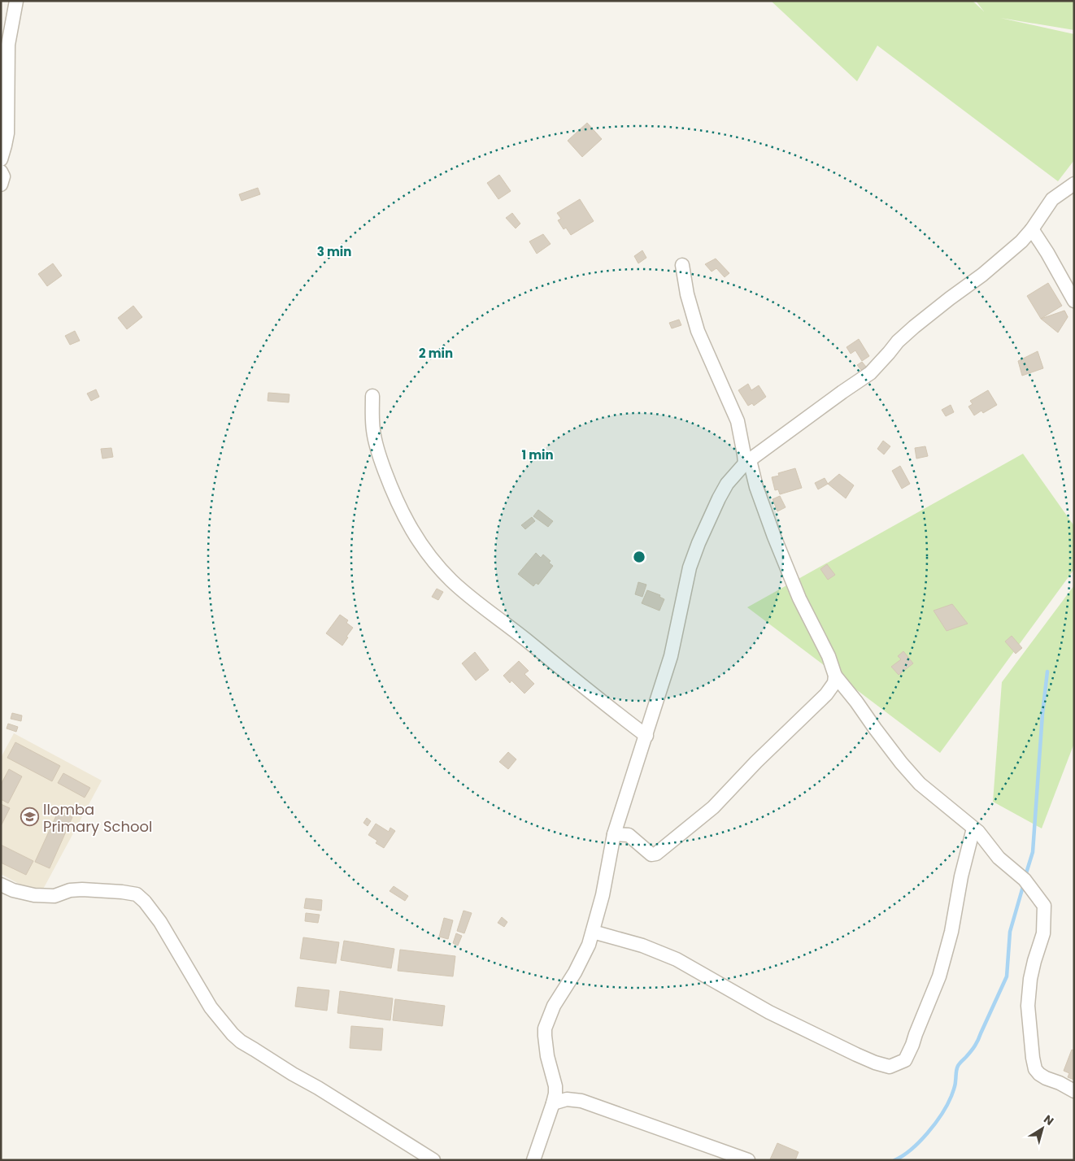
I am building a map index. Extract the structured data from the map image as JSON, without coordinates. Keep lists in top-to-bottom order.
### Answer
{
  "places": {
    "school or university": ["Ilomba Primary School"]
  },
  "north": "top right",
  "rings": ["3 min", "2 min", "1 min"]
}
